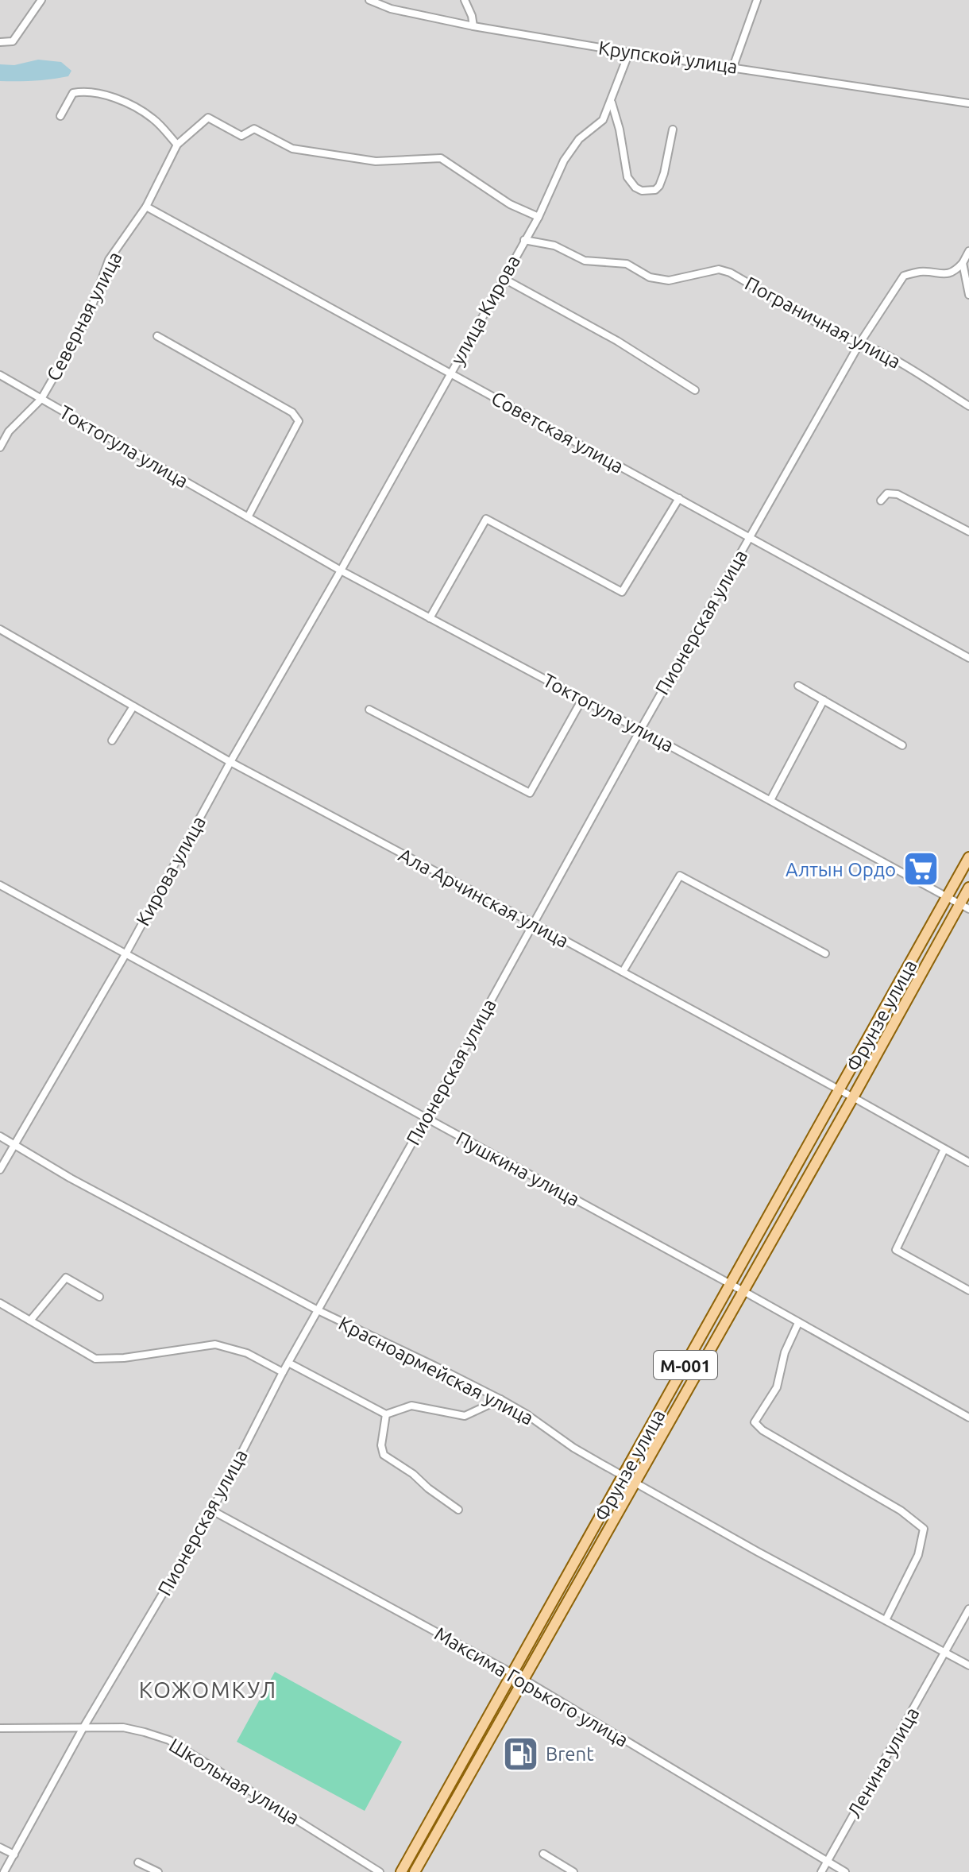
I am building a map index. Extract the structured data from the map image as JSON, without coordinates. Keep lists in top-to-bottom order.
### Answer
{
  "streets": {
    "main road": ["Фрунзе улица", "M-001"],
    "street": [
      "Крупской улица",
      "улица Кирова",
      "Северная улица",
      "Пограничная улица",
      "Советская улица",
      "Токтогула улица",
      "Пионерская улица",
      "Кирова улица",
      "Ала Арчинская улица",
      "Пушкина улица",
      "Красноармейская улица",
      "Максима Горького улица",
      "Ленина улица",
      "Школьная улица"
    ]
  },
  "crossings": [
    ["Крупской улица", "улица Кирова"],
    ["улица Кирова", "Пограничная улица"],
    ["улица Кирова", "Советская улица"],
    ["улица Кирова", "Токтогула улица"],
    ["улица Кирова", "Кирова улица"],
    ["Северная улица", "Советская улица"],
    ["Северная улица", "Токтогула улица"],
    ["Пограничная улица", "Пионерская улица"],
    ["Советская улица", "Пионерская улица"],
    ["Токтогула улица", "Пионерская улица"],
    ["Токтогула улица", "Кирова улица"],
    ["Токтогула улица", "Фрунзе улица"],
    ["Пионерская улица", "Ала Арчинская улица"],
    ["Пионерская улица", "Пушкина улица"],
    ["Пионерская улица", "Красноармейская улица"],
    ["Пионерская улица", "Максима Горького улица"],
    ["Пионерская улица", "Школьная улица"],
    ["Кирова улица", "Ала Арчинская улица"],
    ["Кирова улица", "Пушкина улица"],
    ["Кирова улица", "Красноармейская улица"],
    ["Ала Арчинская улица", "Фрунзе улица"],
    ["Фрунзе улица", "Пушкина улица"],
    ["Фрунзе улица", "Красноармейская улица"],
    ["Фрунзе улица", "Максима Горького улица"],
    ["Красноармейская улица", "Ленина улица"],
    ["Максима Горького улица", "Ленина улица"]
  ],
  "districts": ["КОЖОМКУЛ"],
  "places": {
    "supermarket": ["Алтын Ордо"],
    "fuel station": ["Brent"]
  }
}
